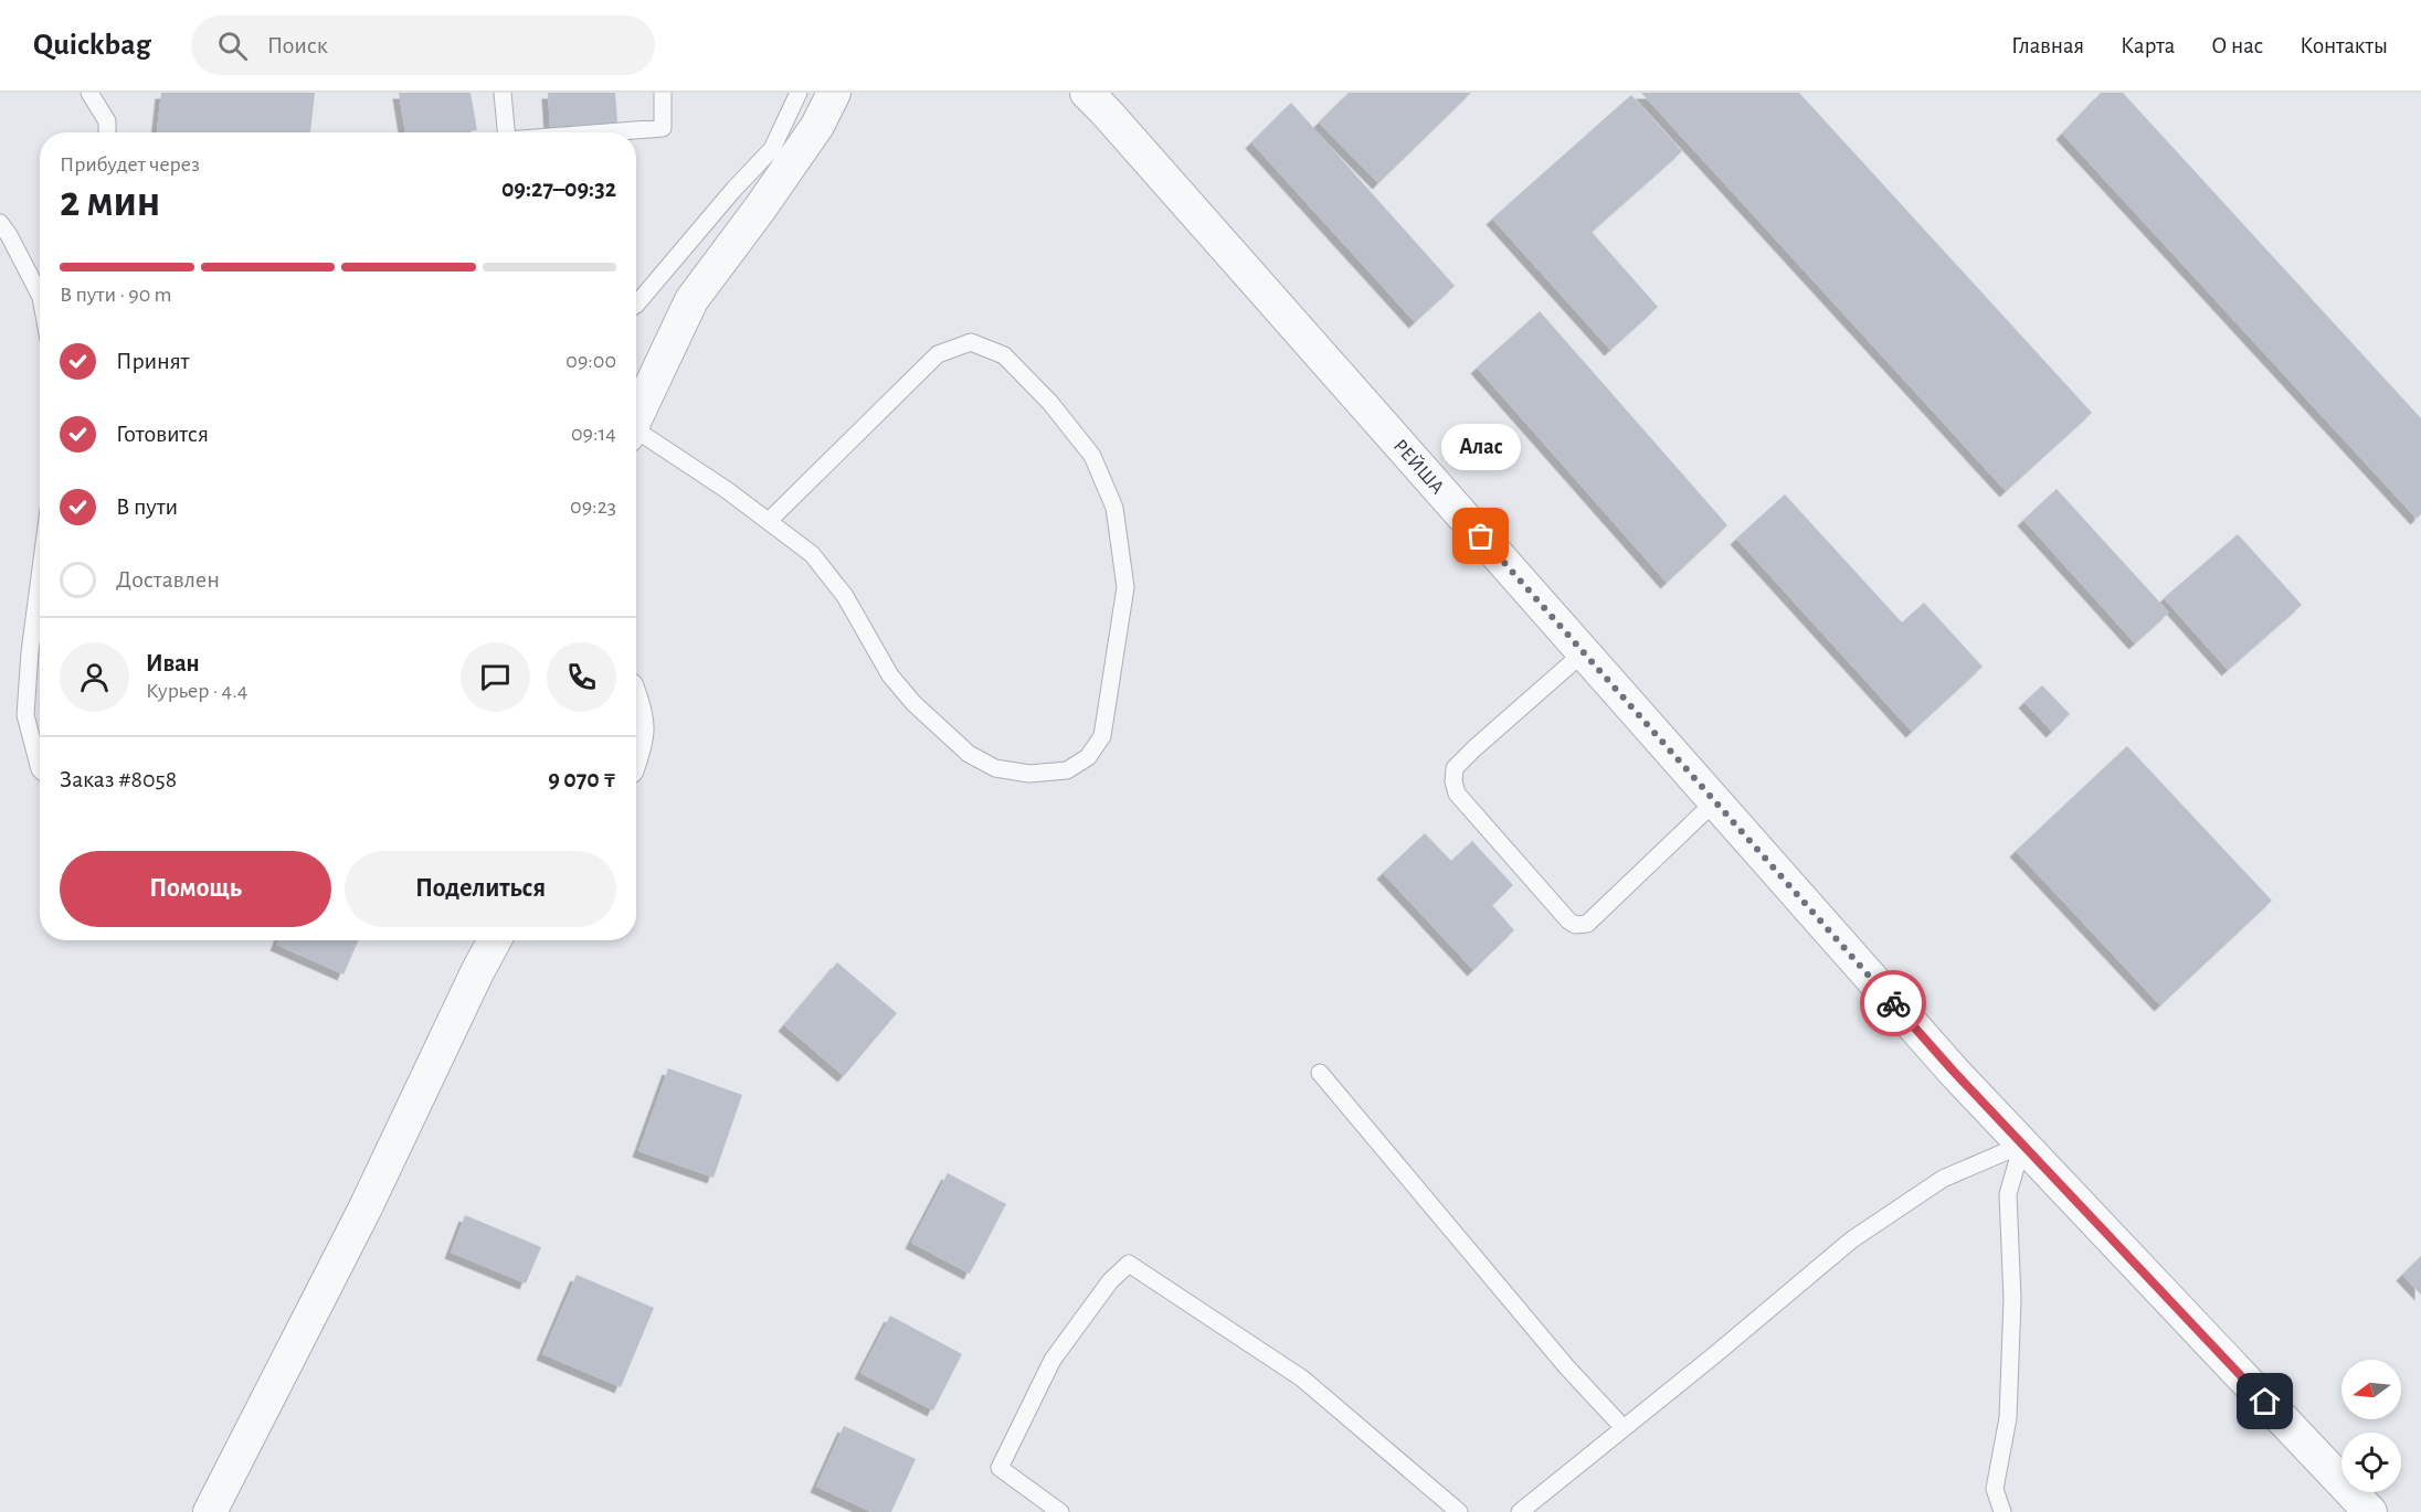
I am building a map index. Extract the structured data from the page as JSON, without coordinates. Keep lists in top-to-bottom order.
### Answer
{
  "streets": {
    "street": ["РЕЙША"]
  },
  "places": ["Алас"],
  "north": "left",
  "page": {
    "header": "Quickbag",
    "search": "Поиск",
    "nav": [
      "Главная",
      "Карта",
      "О нас",
      "Контакты"
    ],
    "heading": ["2 мин", "Прибудет через", "09:27–09:32"],
    "panel": [
      "Иван",
      "Курьер · 4.4",
      "Заказ #8058",
      "9 070 ₸"
    ],
    "bar": "В пути · 90 m",
    "list": [
      ["Принят", "09:00"],
      ["Готовится", "09:14"],
      ["В пути", "09:23"],
      "Доставлен"
    ],
    "bubble": "Алас",
    "buttons": ["Помощь", "Поделиться"]
  }
}
